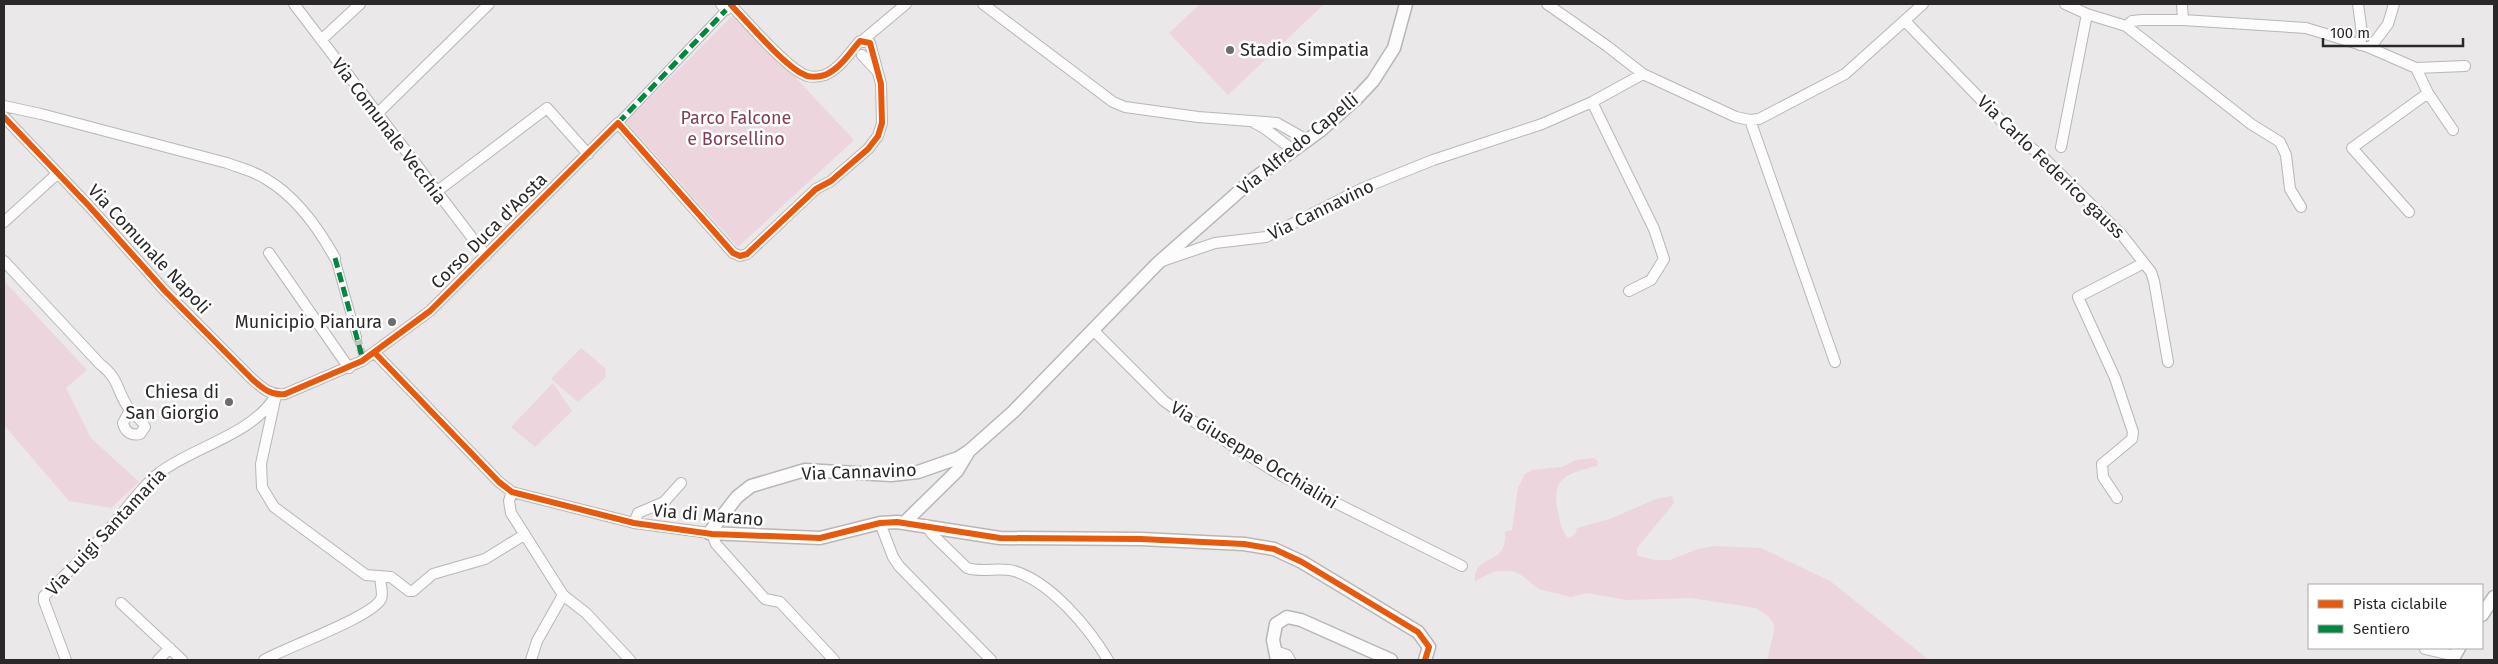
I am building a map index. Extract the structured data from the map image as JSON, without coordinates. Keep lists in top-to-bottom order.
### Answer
{
  "streets": {
    "street": [
      "Via Comunale Vecchia",
      "Via Alfredo Capelli",
      "Via Carlo Federico gauss",
      "Via Cannavino",
      "Corso Duca d'Aosta",
      "Via Comunale Napoli",
      "Via Giuseppe Occhialini",
      "Via di Marano",
      "Via Luigi Santamaria"
    ]
  },
  "crossings": [
    ["Via Comunale Vecchia", "Corso Duca d'Aosta"],
    ["Via Alfredo Capelli", "Via Cannavino"],
    ["Via Cannavino", "Via Giuseppe Occhialini"],
    ["Via Cannavino", "Via di Marano"],
    ["Corso Duca d'Aosta", "Via Comunale Napoli"],
    ["Corso Duca d'Aosta", "Via Luigi Santamaria"],
    ["Via Comunale Napoli", "Via Luigi Santamaria"]
  ],
  "parks": ["Parco Falcone e Borsellino"],
  "places": ["Stadio Simpatia", "Municipio Pianura", "Chiesa di San Giorgio"],
  "legend": ["Pista ciclabile", "Sentiero"],
  "scale_bar": "100 m"
}
